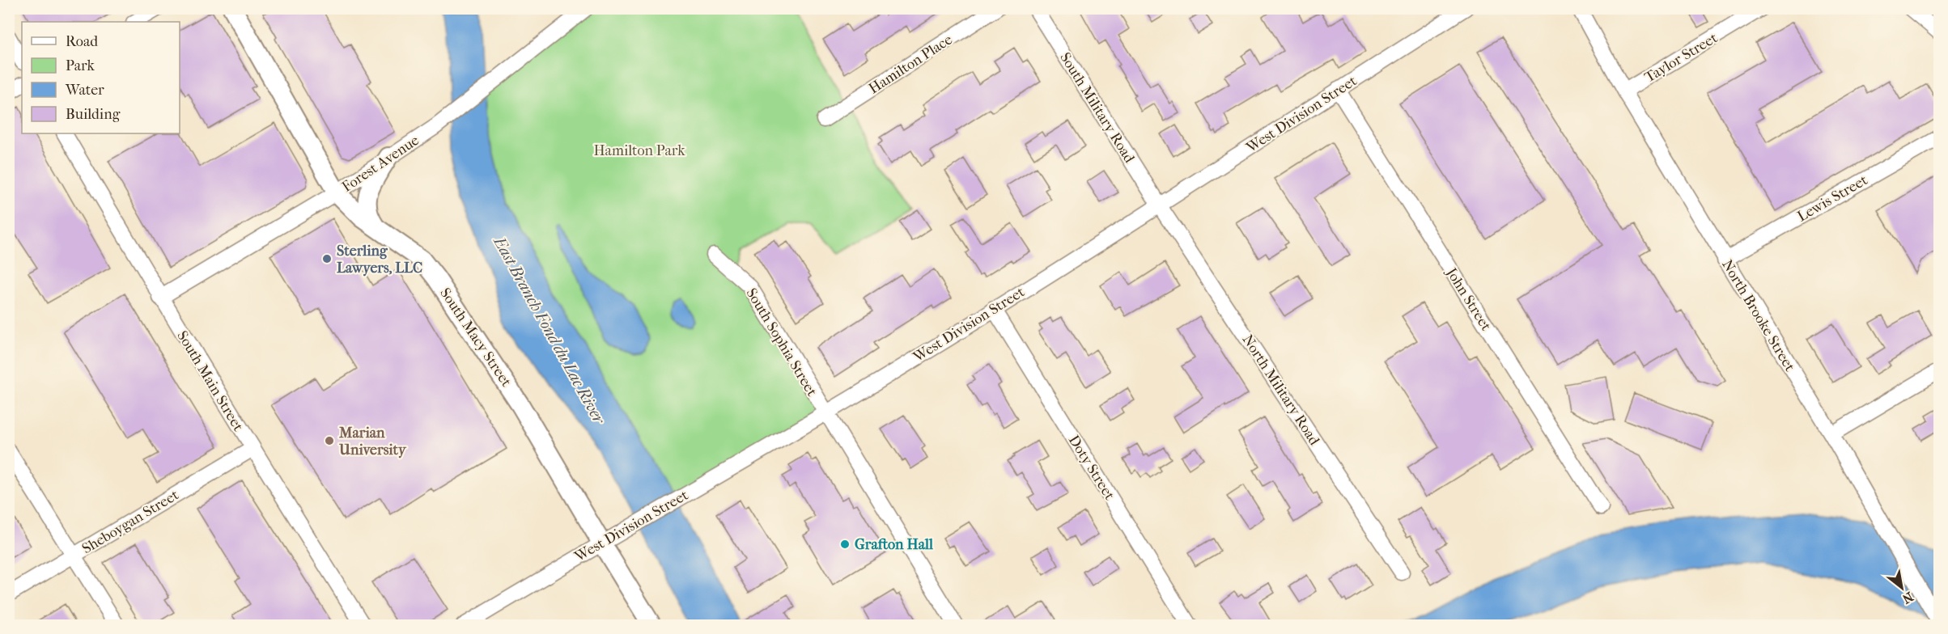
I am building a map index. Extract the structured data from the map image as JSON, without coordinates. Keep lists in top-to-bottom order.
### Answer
{
  "streets": {
    "main road": ["South Macy Street"],
    "street": [
      "Taylor Street",
      "Hamilton Place",
      "South Military Road",
      "West Division Street",
      "Forest Avenue",
      "Lewis Street",
      "John Street",
      "North Brooke Street",
      "South Sophia Street",
      "South Main Street",
      "North Military Road",
      "Doty Street",
      "Sheboygan Street"
    ]
  },
  "crossings": [
    ["Taylor Street", "North Brooke Street"],
    ["South Military Road", "West Division Street"],
    ["South Military Road", "North Military Road"],
    ["West Division Street", "John Street"],
    ["West Division Street", "South Macy Street"],
    ["West Division Street", "South Sophia Street"],
    ["West Division Street", "North Military Road"],
    ["West Division Street", "Doty Street"],
    ["Forest Avenue", "South Macy Street"],
    ["Forest Avenue", "South Main Street"],
    ["Lewis Street", "North Brooke Street"],
    ["South Main Street", "Sheboygan Street"]
  ],
  "water": ["East Branch Fond du Lac River"],
  "parks": ["Hamilton Park"],
  "places": ["Sterling Lawyers, LLC", "Marian University", "Grafton Hall"],
  "legend": [
    "Road",
    "Park",
    "Water",
    "Building"
  ],
  "north": "bottom right"
}
